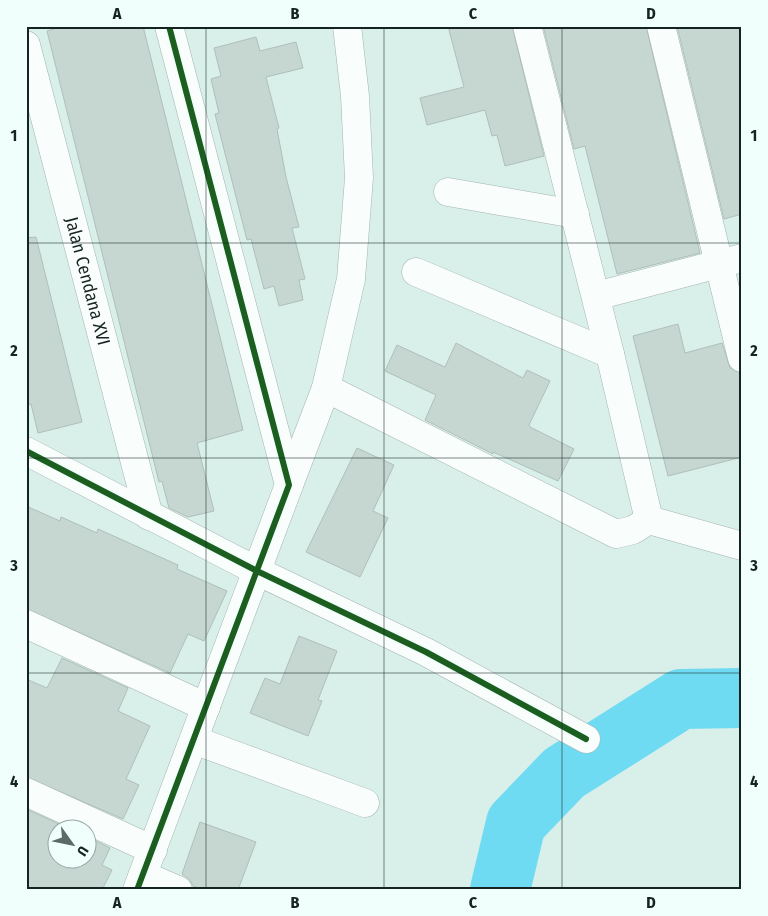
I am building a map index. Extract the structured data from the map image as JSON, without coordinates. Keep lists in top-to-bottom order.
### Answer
{
  "streets": {
    "street": ["Jalan Cendana XVI"]
  },
  "north": "bottom right",
  "grid": {
    "columns": [
      "A",
      "B",
      "C",
      "D"
    ],
    "rows": [
      "1",
      "2",
      "3",
      "4"
    ]
  }
}
